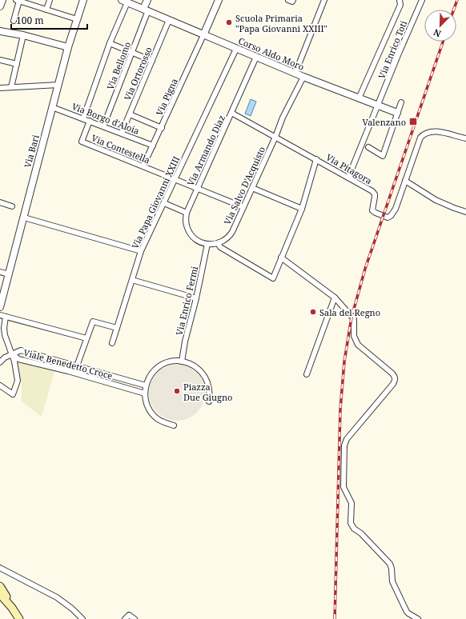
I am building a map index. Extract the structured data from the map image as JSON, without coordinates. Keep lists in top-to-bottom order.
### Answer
{
  "streets": {
    "street": [
      "Via Enrico Toti",
      "Corso Aldo Moro",
      "Via Bellomo",
      "Via Ortorosso",
      "Via Pigna",
      "Via Borgo d'Aloia",
      "Via Contestella",
      "Via Armando Diaz",
      "Via Bari",
      "Via Pitagora",
      "Via Salvo D'Acquisto",
      "Via Papa Giovanni XXIII",
      "Via Enrico Fermi",
      "Viale Benedetto Croce"
    ]
  },
  "crossings": [
    ["Via Enrico Toti", "Corso Aldo Moro"],
    ["Via Enrico Toti", "Via Pitagora"],
    ["Corso Aldo Moro", "Via Bellomo"],
    ["Corso Aldo Moro", "Via Ortorosso"],
    ["Corso Aldo Moro", "Via Pigna"],
    ["Corso Aldo Moro", "Via Armando Diaz"],
    ["Corso Aldo Moro", "Via Salvo D'Acquisto"],
    ["Corso Aldo Moro", "Via Papa Giovanni XXIII"],
    ["Via Bellomo", "Via Borgo d'Aloia"],
    ["Via Ortorosso", "Via Borgo d'Aloia"],
    ["Via Pigna", "Via Borgo d'Aloia"],
    ["Via Pigna", "Via Contestella"],
    ["Via Borgo d'Aloia", "Via Contestella"],
    ["Via Borgo d'Aloia", "Via Bari"],
    ["Via Contestella", "Via Armando Diaz"],
    ["Via Contestella", "Via Salvo D'Acquisto"],
    ["Via Contestella", "Via Papa Giovanni XXIII"],
    ["Via Contestella", "Via Enrico Fermi"],
    ["Via Armando Diaz", "Via Pitagora"],
    ["Via Armando Diaz", "Via Salvo D'Acquisto"],
    ["Via Armando Diaz", "Via Enrico Fermi"],
    ["Via Pitagora", "Via Salvo D'Acquisto"],
    ["Via Salvo D'Acquisto", "Via Enrico Fermi"]
  ],
  "places": {
    "other": ["Scuola Primaria \"Papa Giovanni XXIII\"", "Sala del Regno", "Piazza Due Giugno"],
    "transit": ["Valenzano"]
  },
  "scale_bar": "100 m",
  "north": "bottom left"
}
